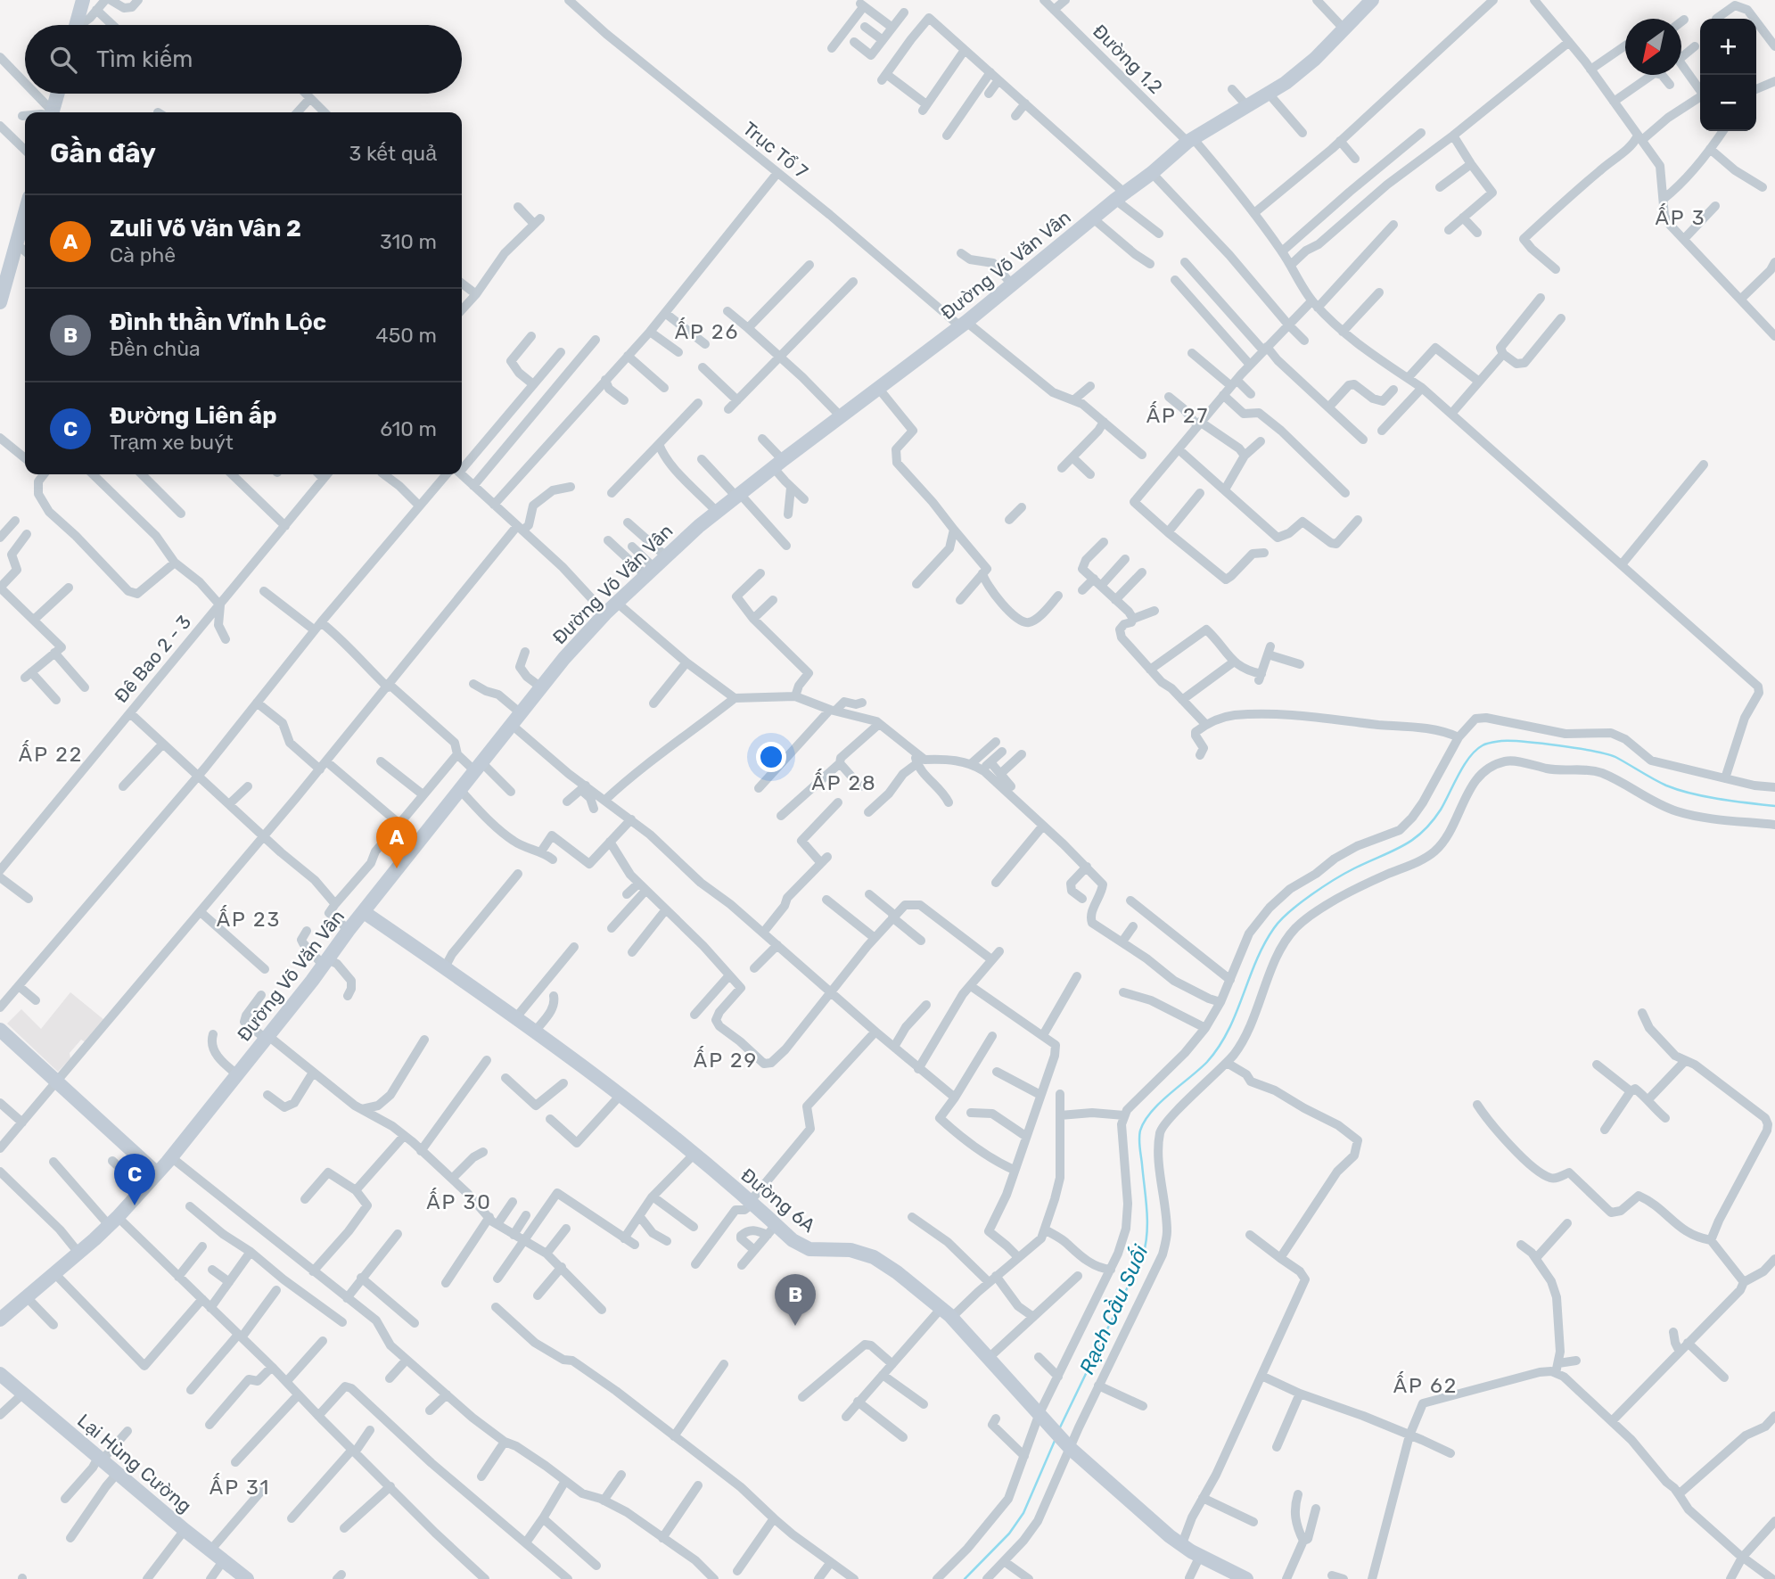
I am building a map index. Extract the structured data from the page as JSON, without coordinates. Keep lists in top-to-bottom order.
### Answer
{
  "streets": {
    "street": [
      "Đường 1,2",
      "Trục Tổ 7",
      "Đường Võ Văn Vân",
      "Đê Bao 2 - 3",
      "Đường 6A",
      "Lại Hùng Cường"
    ]
  },
  "crossings": [
    ["Đường 1,2", "Đường Võ Văn Vân"],
    ["Trục Tổ 7", "Đường Võ Văn Vân"],
    ["Đường Võ Văn Vân", "Đường 6A"]
  ],
  "districts": [
    "ẤP 3",
    "ẤP 26",
    "ẤP 27",
    "ẤP 22",
    "ẤP 28",
    "ẤP 23",
    "ẤP 29",
    "ẤP 30",
    "ẤP 62",
    "ẤP 31"
  ],
  "water": ["Rạch Cầu Suối"],
  "north": "bottom left",
  "page": {
    "map_buttons": ["+", "−"],
    "search": "Tìm kiếm",
    "heading": ["Gần đây", "3 kết quả"],
    "list": [
      {
        "mark": "A",
        "name": "Zuli Võ Văn Vân 2",
        "note": "Cà phê",
        "value": "310 m"
      },
      {
        "mark": "B",
        "name": "Đình thần Vĩnh Lộc",
        "note": "Đền chùa",
        "value": "450 m"
      },
      {
        "mark": "C",
        "name": "Đường Liên ấp",
        "note": "Trạm xe buýt",
        "value": "610 m"
      }
    ],
    "pins": ["A", "C", "B"]
  }
}
